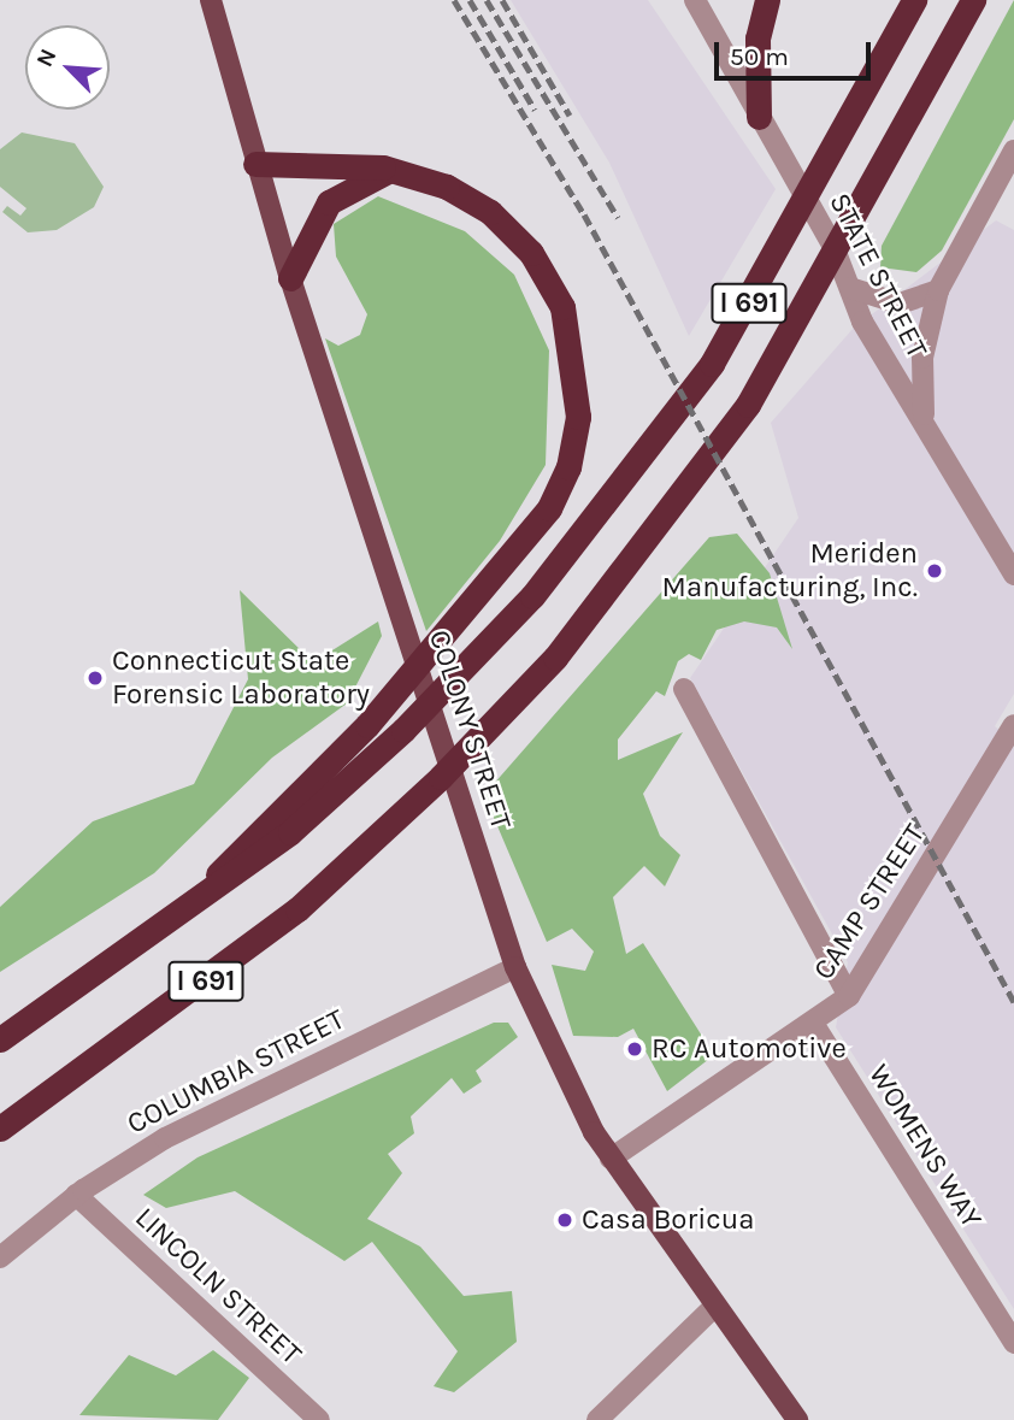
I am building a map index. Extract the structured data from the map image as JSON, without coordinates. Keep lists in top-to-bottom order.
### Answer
{
  "streets": {
    "highway": ["I 691"],
    "main road": ["COLONY STREET"],
    "street": [
      "STATE STREET",
      "CAMP STREET",
      "COLUMBIA STREET",
      "WOMENS WAY",
      "LINCOLN STREET"
    ]
  },
  "crossings": [
    ["COLONY STREET", "CAMP STREET"],
    ["COLONY STREET", "COLUMBIA STREET"],
    ["CAMP STREET", "WOMENS WAY"],
    ["COLUMBIA STREET", "LINCOLN STREET"]
  ],
  "places": [
    "Meriden Manufacturing, Inc.",
    "Connecticut State Forensic Laboratory",
    "RC Automotive",
    "Casa Boricua"
  ],
  "scale_bar": "50 m",
  "north": "top left"
}
